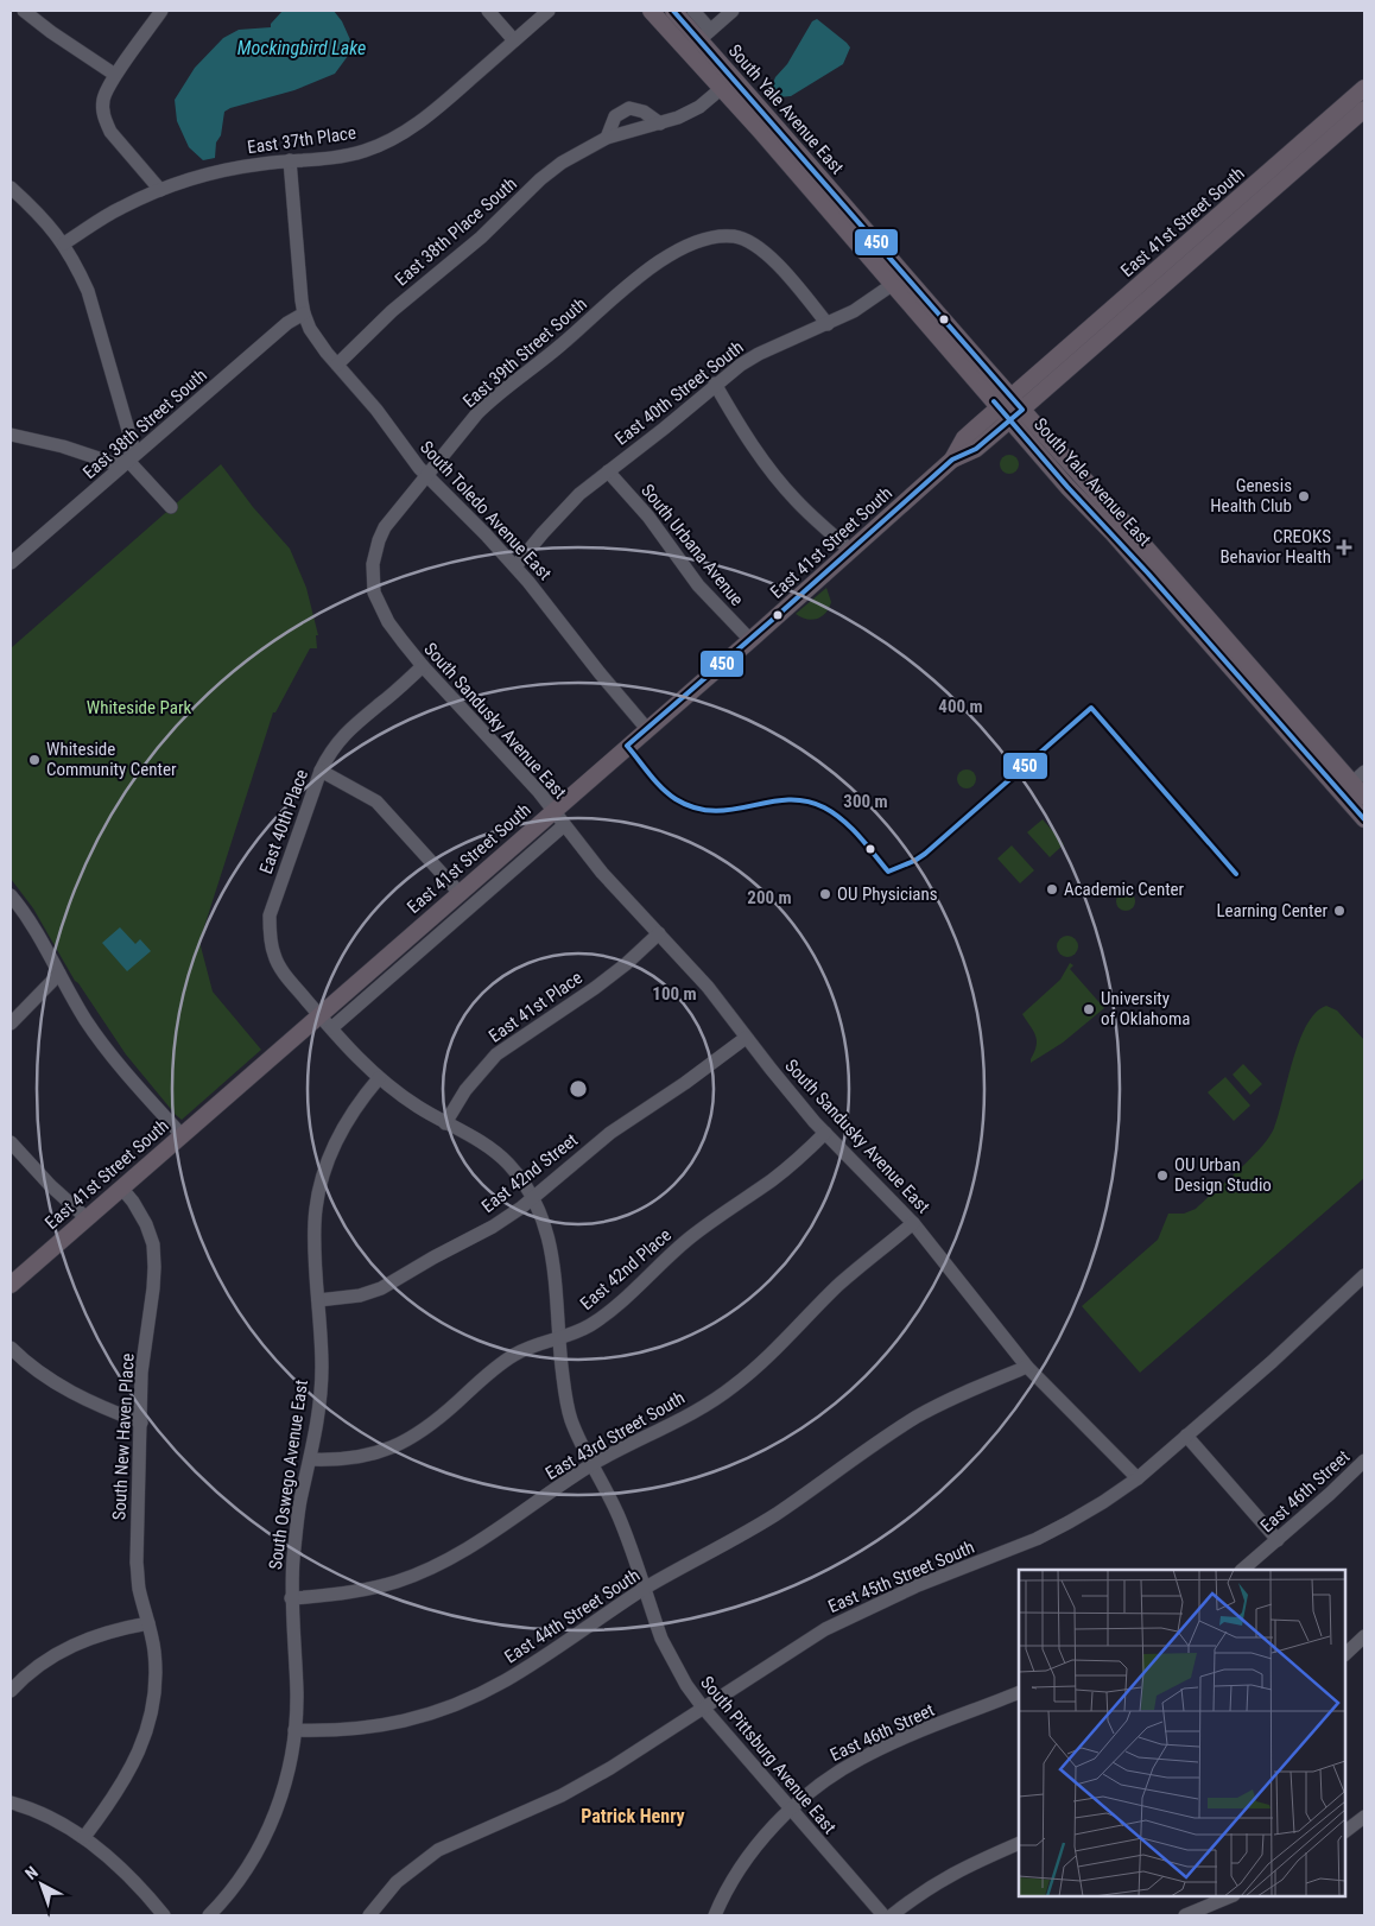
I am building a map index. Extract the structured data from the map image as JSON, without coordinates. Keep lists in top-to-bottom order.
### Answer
{
  "streets": {
    "main road": ["South Yale Avenue East", "East 41st Street South"],
    "street": [
      "East 37th Place",
      "East 38th Place South",
      "East 39th Street South",
      "East 40th Street South",
      "East 38th Street South",
      "South Toledo Avenue East",
      "South Urbana Avenue",
      "South Sandusky Avenue East",
      "East 40th Place",
      "East 41st Place",
      "East 42nd Street",
      "East 42nd Place",
      "East 43rd Street South",
      "South New Haven Place",
      "South Oswego Avenue East",
      "East 46th Street",
      "East 45th Street South",
      "East 44th Street South",
      "South Pittsburg Avenue East"
    ]
  },
  "crossings": [
    ["South Yale Avenue East", "East 41st Street South"],
    ["South Yale Avenue East", "East 38th Place South"],
    ["South Yale Avenue East", "East 40th Street South"],
    ["East 41st Street South", "South Toledo Avenue East"],
    ["East 41st Street South", "South Urbana Avenue"],
    ["East 41st Street South", "South Sandusky Avenue East"],
    ["East 41st Street South", "East 40th Place"],
    ["East 41st Street South", "South New Haven Place"],
    ["East 41st Street South", "South Pittsburg Avenue East"],
    ["East 38th Place South", "South Toledo Avenue East"],
    ["East 39th Street South", "East 40th Street South"],
    ["East 39th Street South", "South Toledo Avenue East"],
    ["East 39th Street South", "South Sandusky Avenue East"],
    ["East 40th Street South", "South Toledo Avenue East"],
    ["East 40th Street South", "South Urbana Avenue"],
    ["East 38th Street South", "South Toledo Avenue East"],
    ["South Sandusky Avenue East", "East 40th Place"],
    ["South Sandusky Avenue East", "East 41st Place"],
    ["South Sandusky Avenue East", "East 42nd Street"],
    ["South Sandusky Avenue East", "East 42nd Place"],
    ["South Sandusky Avenue East", "East 43rd Street South"],
    ["South Sandusky Avenue East", "East 45th Street South"],
    ["South Sandusky Avenue East", "East 44th Street South"],
    ["East 40th Place", "South Pittsburg Avenue East"],
    ["East 41st Place", "South Pittsburg Avenue East"],
    ["East 42nd Street", "South Oswego Avenue East"],
    ["East 42nd Street", "South Pittsburg Avenue East"],
    ["East 42nd Place", "South Oswego Avenue East"],
    ["East 42nd Place", "South Pittsburg Avenue East"],
    ["East 43rd Street South", "South Oswego Avenue East"],
    ["East 43rd Street South", "South Pittsburg Avenue East"],
    ["South Oswego Avenue East", "East 44th Street South"],
    ["South Oswego Avenue East", "South Pittsburg Avenue East"],
    ["East 46th Street", "South Pittsburg Avenue East"],
    ["East 45th Street South", "South Pittsburg Avenue East"],
    ["East 44th Street South", "South Pittsburg Avenue East"]
  ],
  "districts": ["Patrick Henry"],
  "water": ["Mockingbird Lake"],
  "parks": ["Whiteside Park"],
  "places": {
    "other": [
      "Genesis Health Club",
      "Whiteside Community Center",
      "Academic Center",
      "OU Physicians",
      "Learning Center",
      "University of Oklahoma",
      "OU Urban Design Studio"
    ],
    "health": ["CREOKS Behavior Health"]
  },
  "lines": ["transit line 450"],
  "north": "top left",
  "rings": [
    "400 m",
    "300 m",
    "200 m",
    "100 m"
  ]
}
